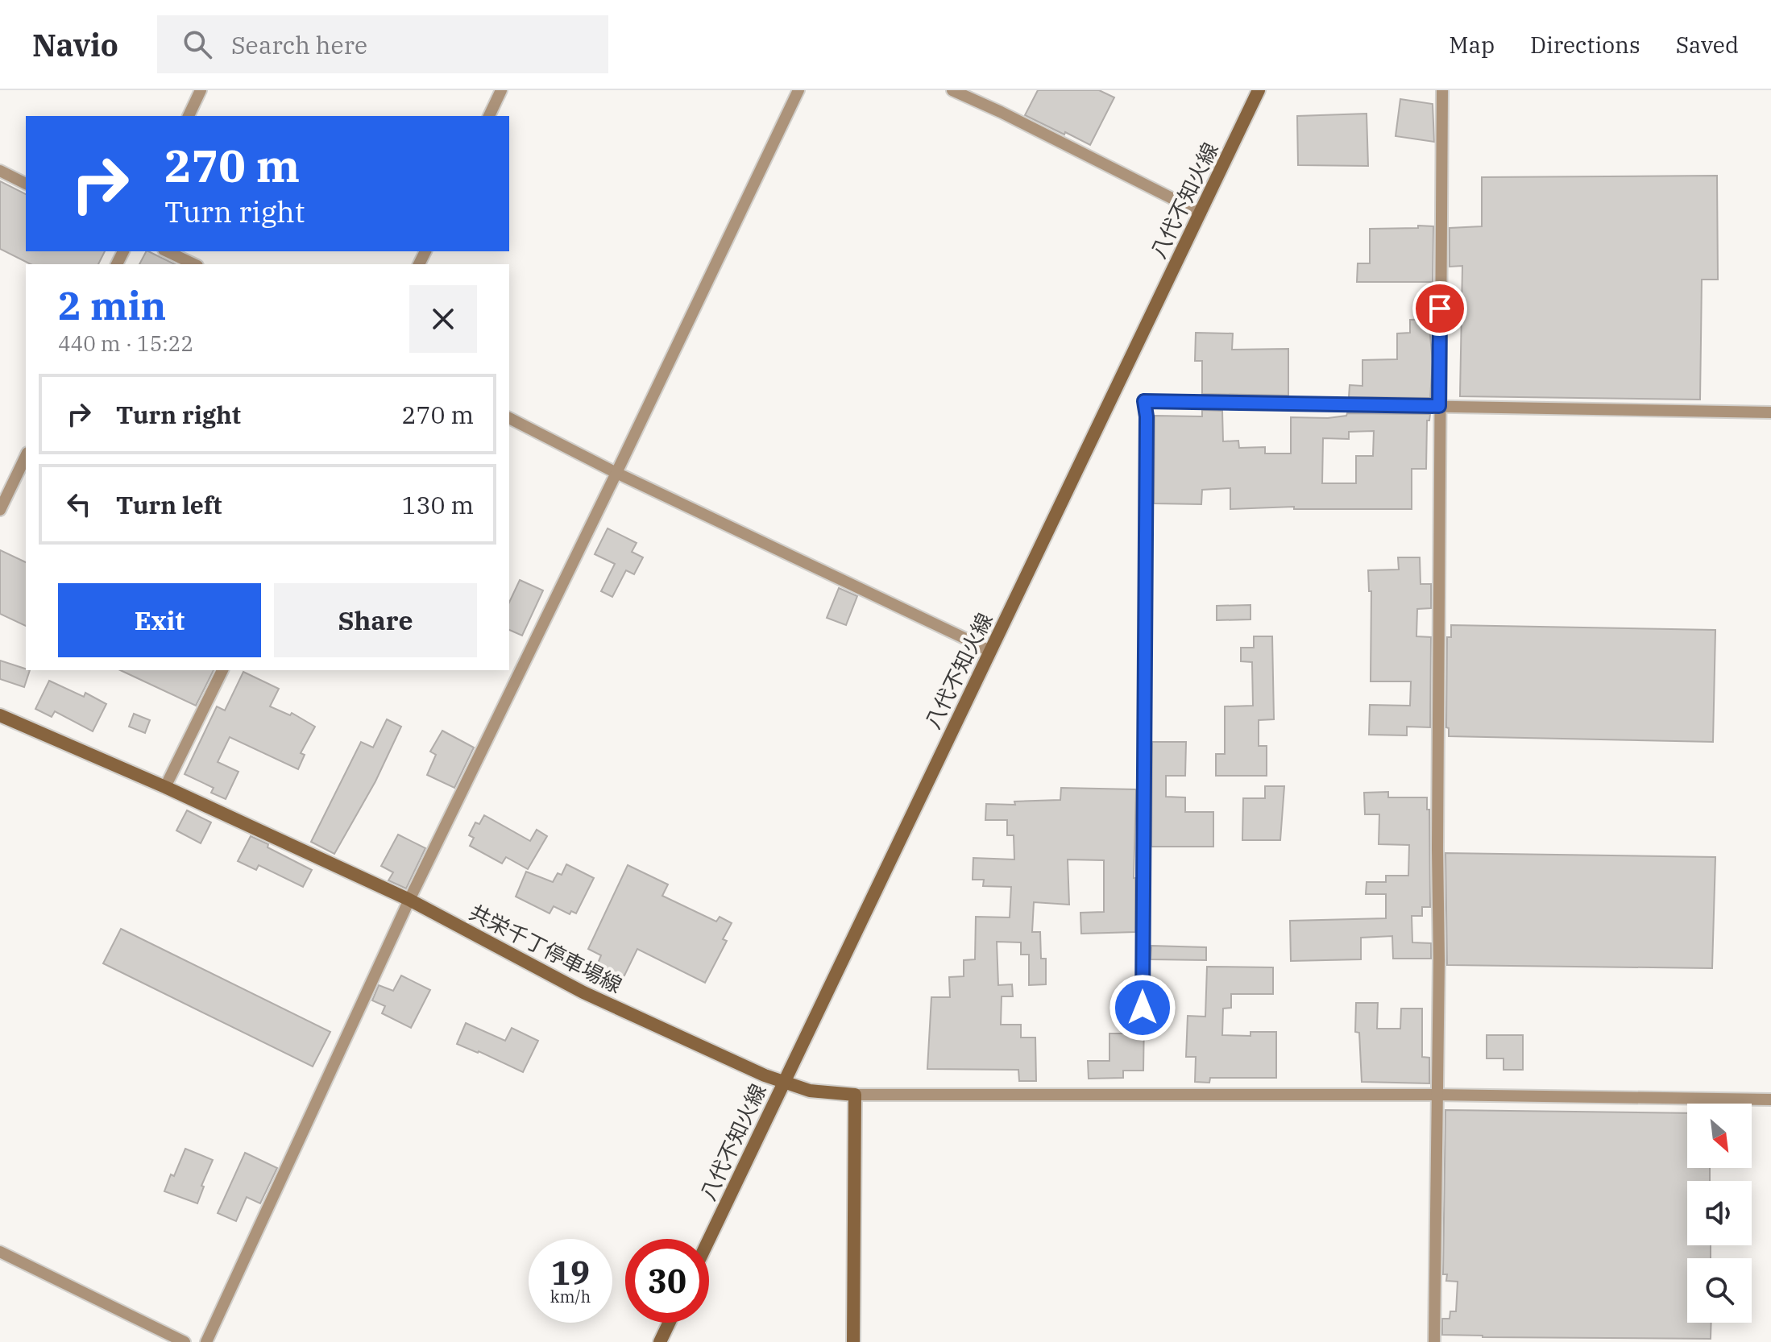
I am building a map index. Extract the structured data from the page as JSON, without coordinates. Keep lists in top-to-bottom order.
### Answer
{
  "streets": {
    "main road": ["八代不知火線", "共栄千丁停車場線"]
  },
  "crossings": [
    ["八代不知火線", "共栄千丁停車場線"]
  ],
  "north": "bottom right",
  "page": {
    "header": "Navio",
    "search": "Search here",
    "nav": ["Map", "Directions", "Saved"],
    "turn": ["270 m", "Turn right"],
    "heading": ["2 min", "440 m · 15:22"],
    "list": [
      {
        "name": "Turn right",
        "value": "270 m"
      },
      {
        "name": "Turn left",
        "value": "130 m"
      }
    ],
    "buttons": ["Exit", "Share"],
    "speed": "19 km/h",
    "limit": "30"
  }
}
